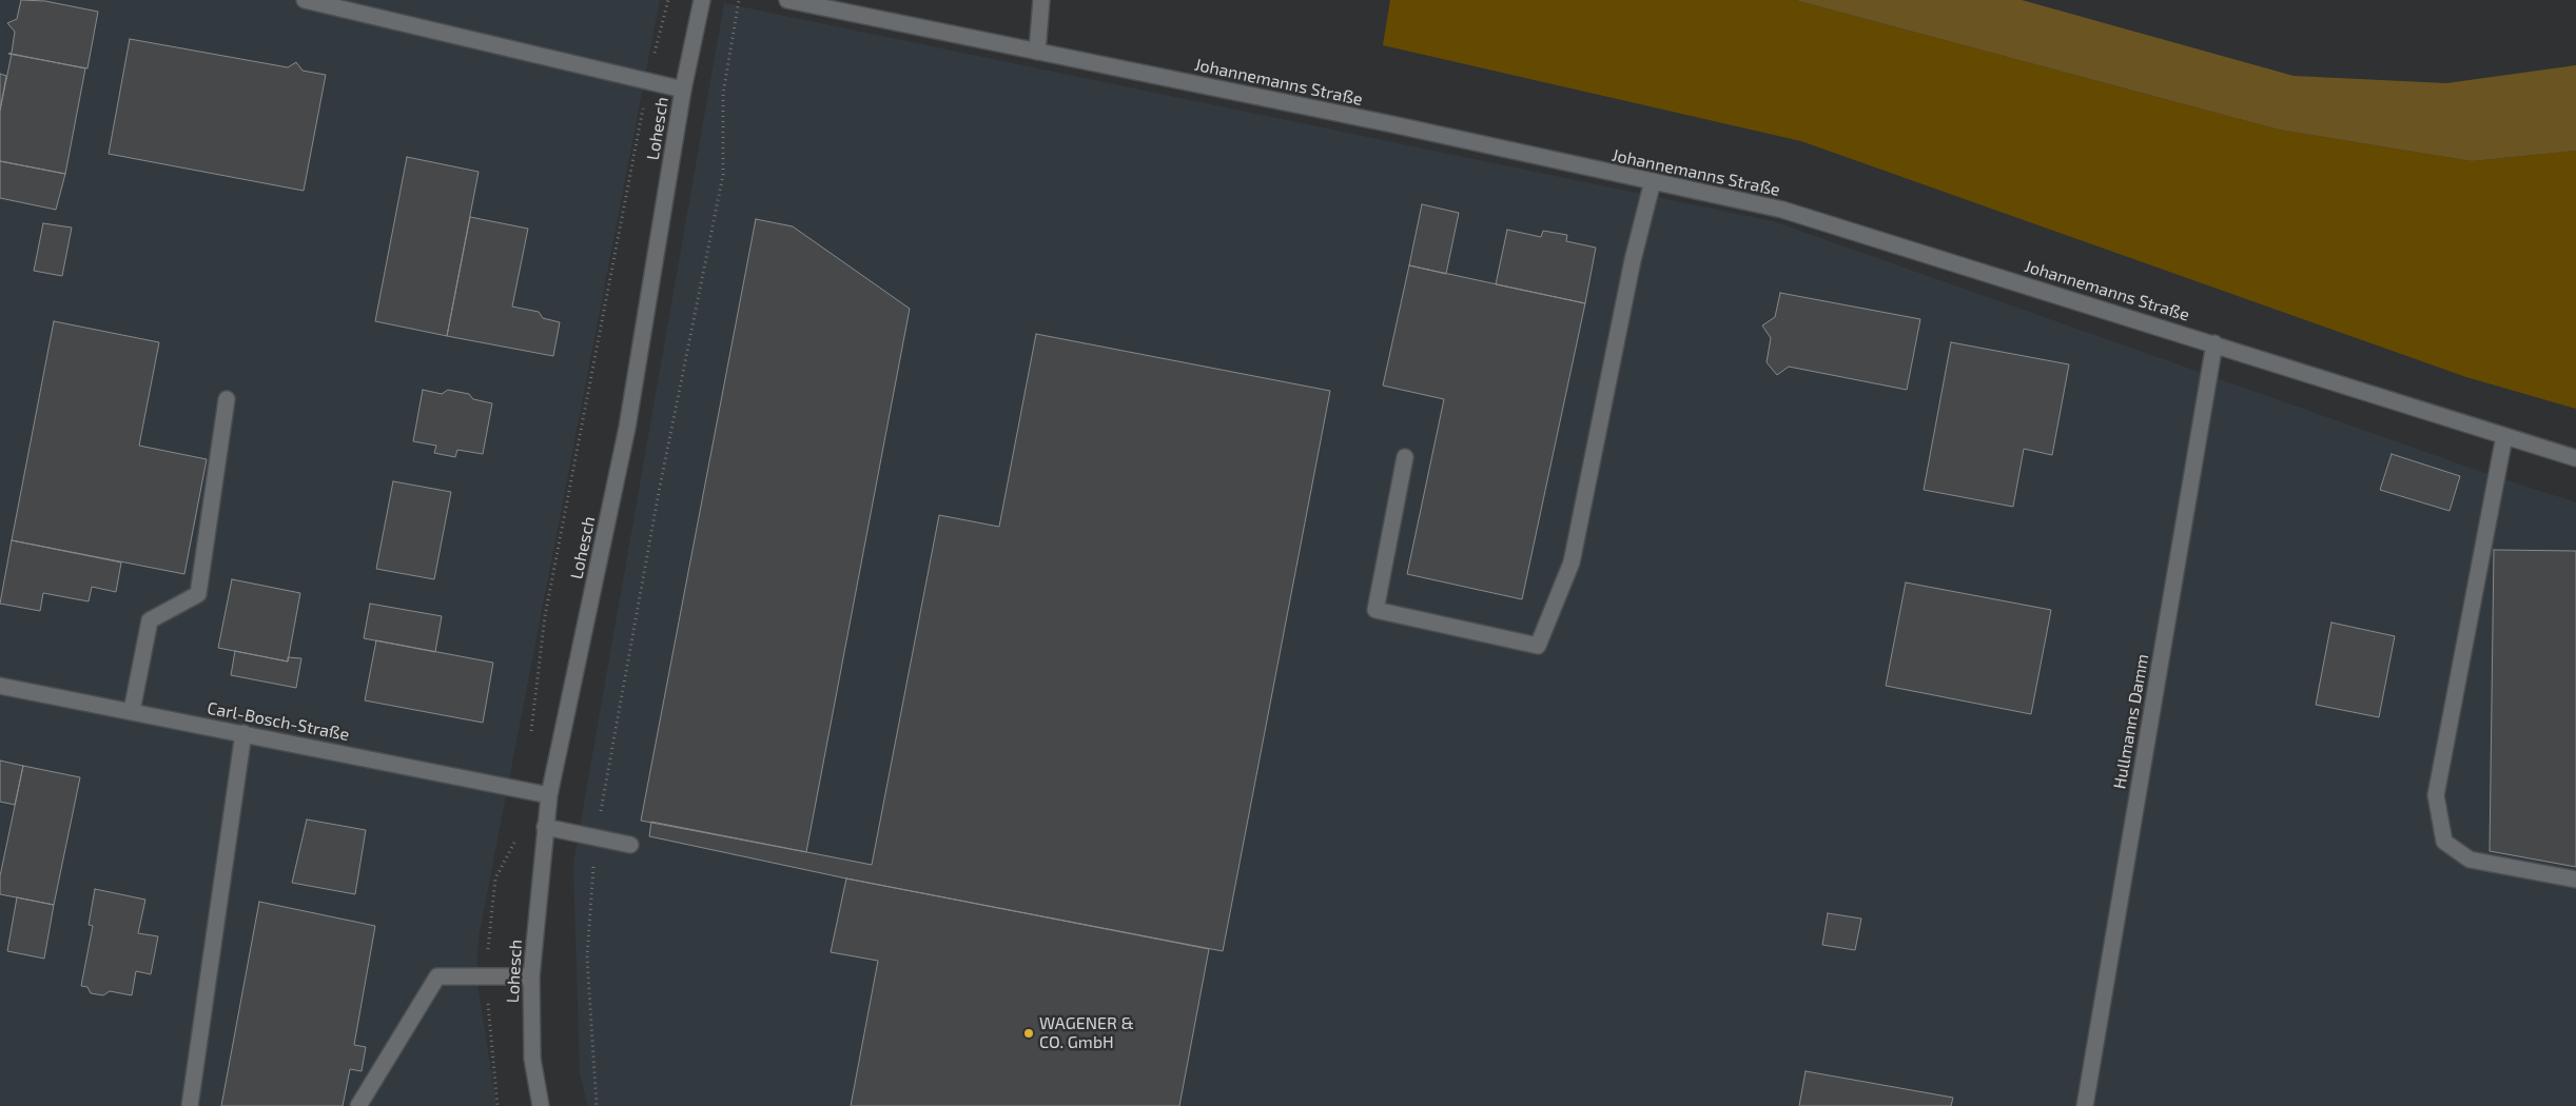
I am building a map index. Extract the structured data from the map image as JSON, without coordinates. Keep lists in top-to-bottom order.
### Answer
{
  "streets": {
    "street": [
      "Johannemanns Straße",
      "Lohesch",
      "Carl-Bosch-Straße",
      "Hullmanns Damm"
    ]
  },
  "crossings": [
    ["Johannemanns Straße", "Hullmanns Damm"],
    ["Lohesch", "Carl-Bosch-Straße"]
  ],
  "places": ["WAGENER & CO. GmbH"]
}
